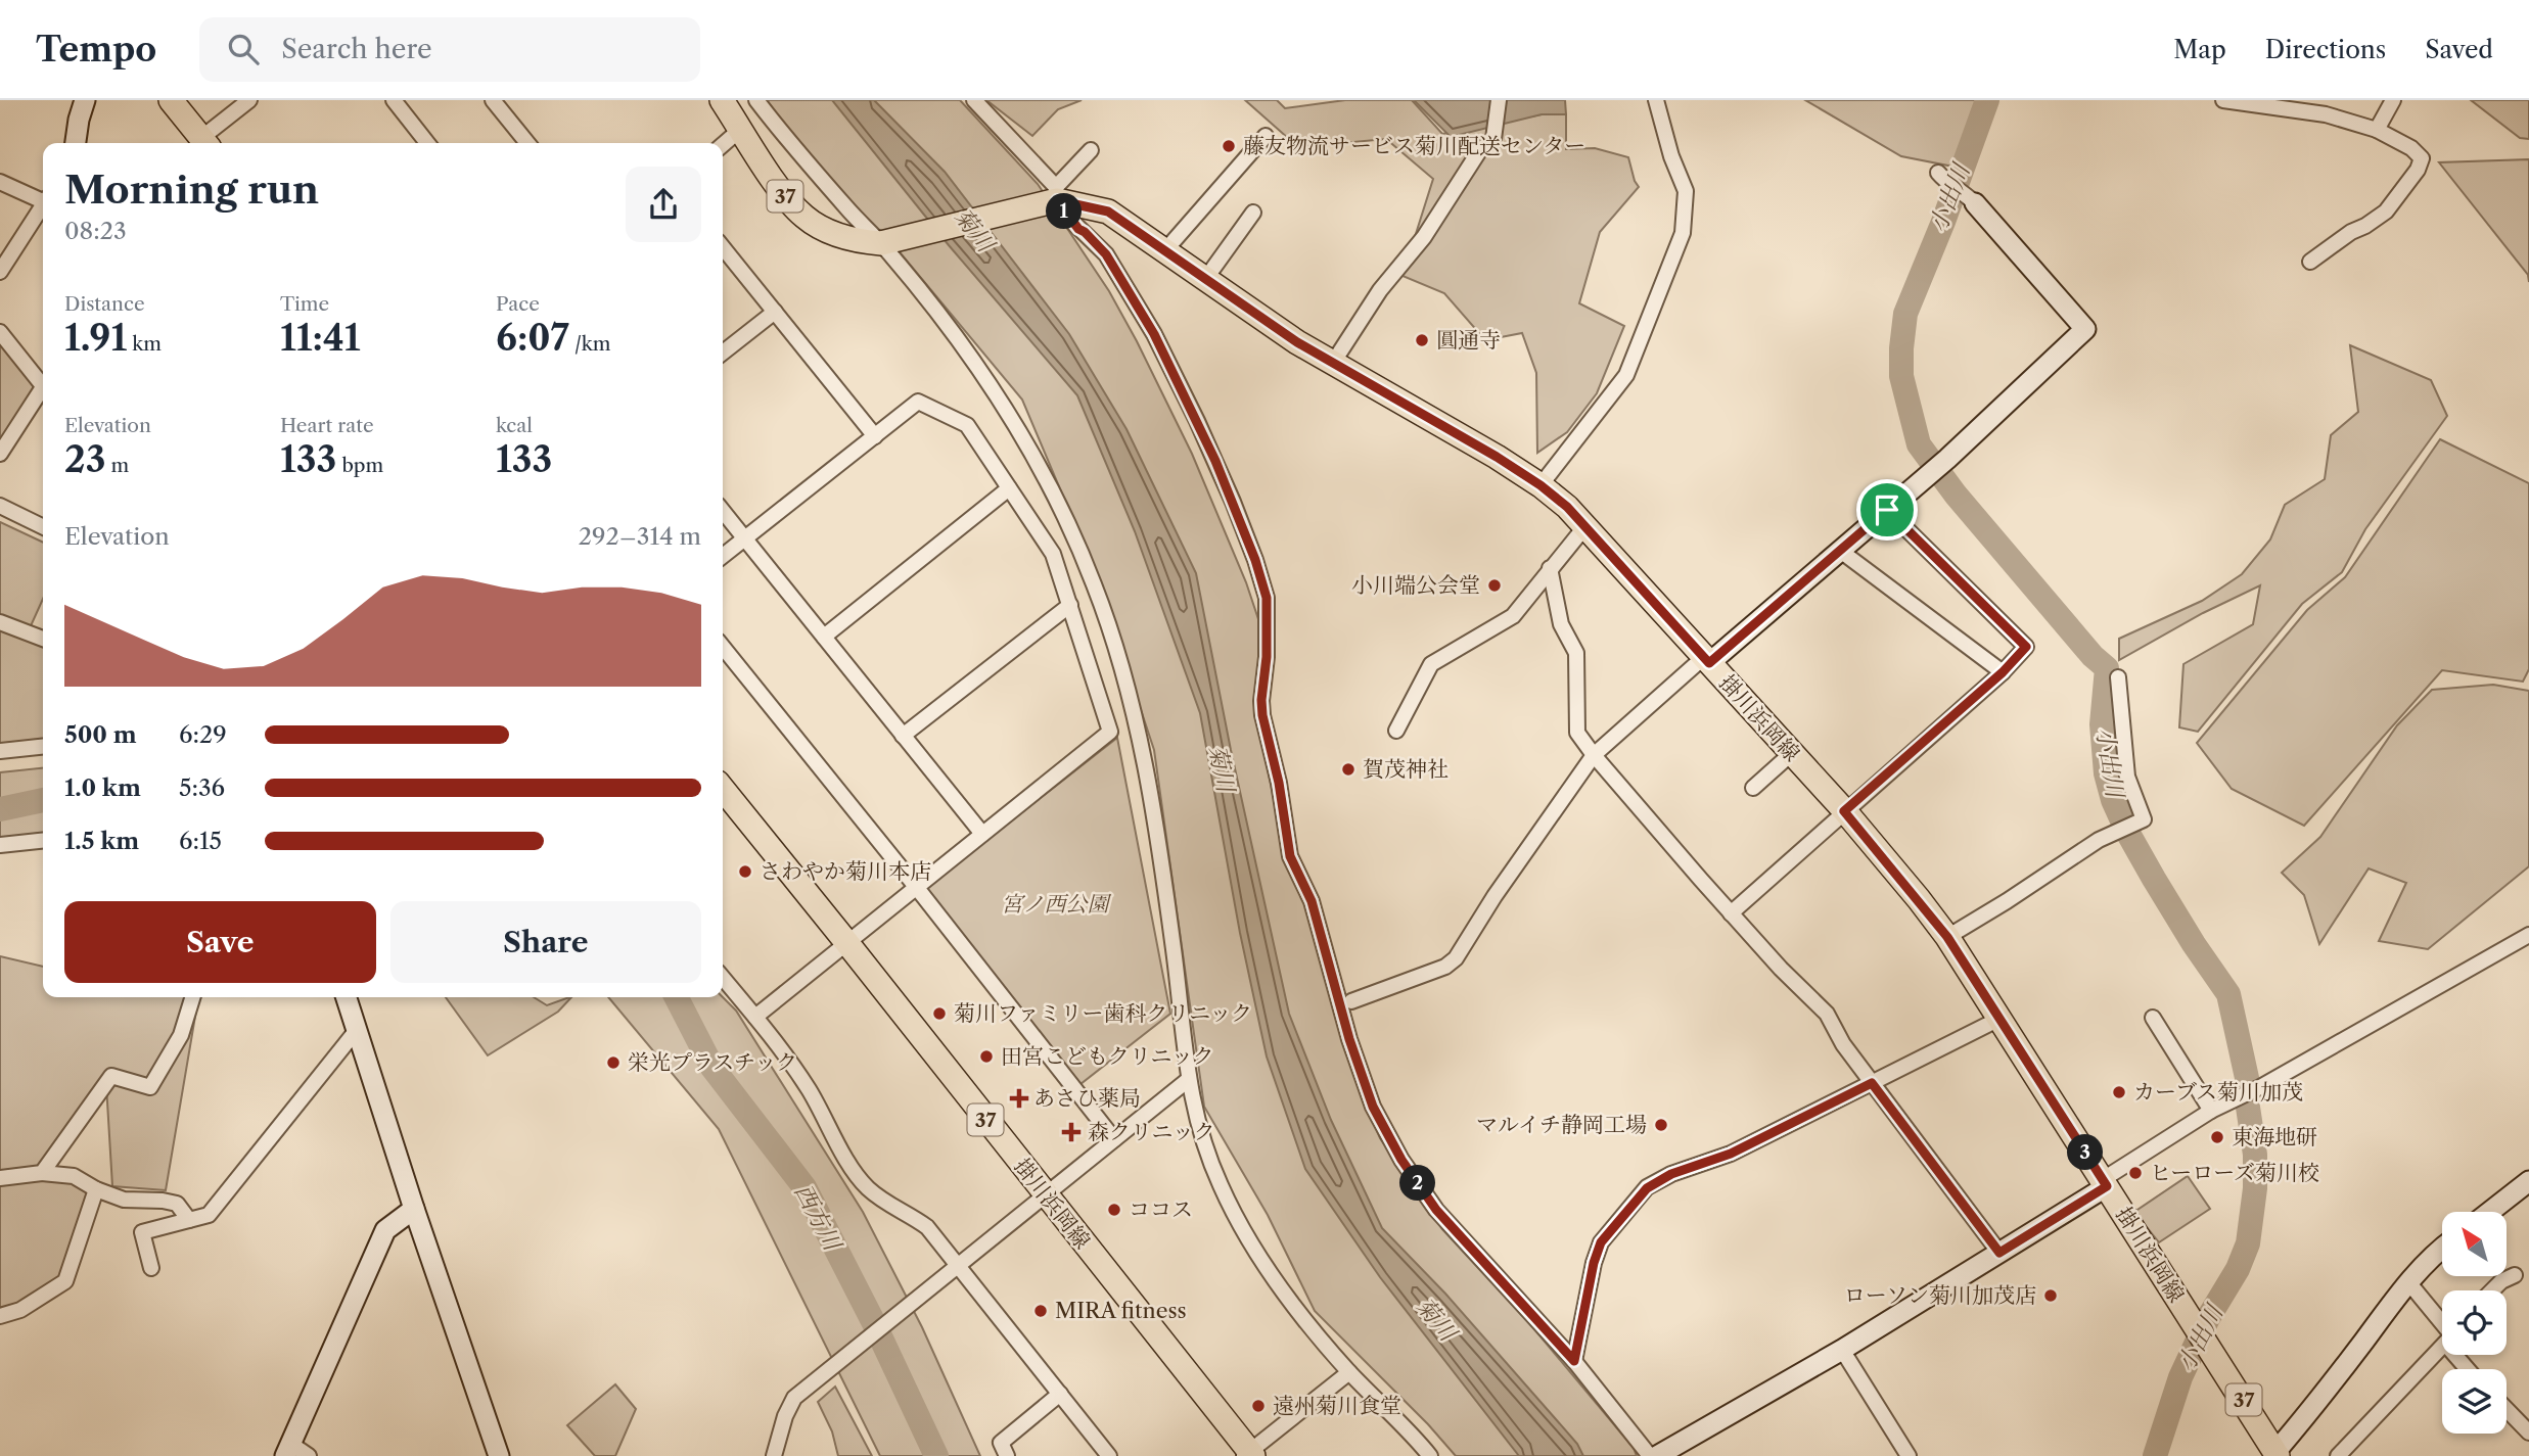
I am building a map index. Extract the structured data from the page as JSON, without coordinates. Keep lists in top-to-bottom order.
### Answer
{
  "streets": {
    "main road": ["37", "掛川浜岡線"]
  },
  "water": ["小出川", "菊川", "西方川"],
  "parks": ["宮ノ西公園"],
  "places": {
    "other": [
      "藤友物流サービス菊川配送センター",
      "圓通寺",
      "小川端公会堂",
      "賀茂神社",
      "さわやか菊川本店",
      "菊川ファミリー歯科クリニック",
      "田宮こどもクリニック",
      "栄光プラスチック",
      "カーブス菊川加茂",
      "マルイチ静岡工場",
      "東海地研",
      "ヒーローズ菊川校",
      "ココス",
      "ローソン菊川加茂店",
      "MIRA fitness",
      "遠州菊川食堂"
    ],
    "health": ["あさひ薬局", "森クリニック"]
  },
  "north": "top left",
  "page": {
    "header": "Tempo",
    "search": "Search here",
    "nav": ["Map", "Directions", "Saved"],
    "heading": ["Morning run", "08:23"],
    "pins": ["1", "3", "2"],
    "stats": [
      ["Distance", "1.91 km"],
      ["Time", "11:41"],
      ["Pace", "6:07 /km"],
      ["Elevation", "23 m"],
      ["Heart rate", "133 bpm"],
      ["kcal", "133"]
    ],
    "chart": ["Elevation", "292–314 m"],
    "list": [
      {
        "name": "500 m",
        "note": "6:29"
      },
      {
        "name": "1.0 km",
        "note": "5:36"
      },
      {
        "name": "1.5 km",
        "note": "6:15"
      }
    ],
    "buttons": ["Save", "Share"]
  }
}
